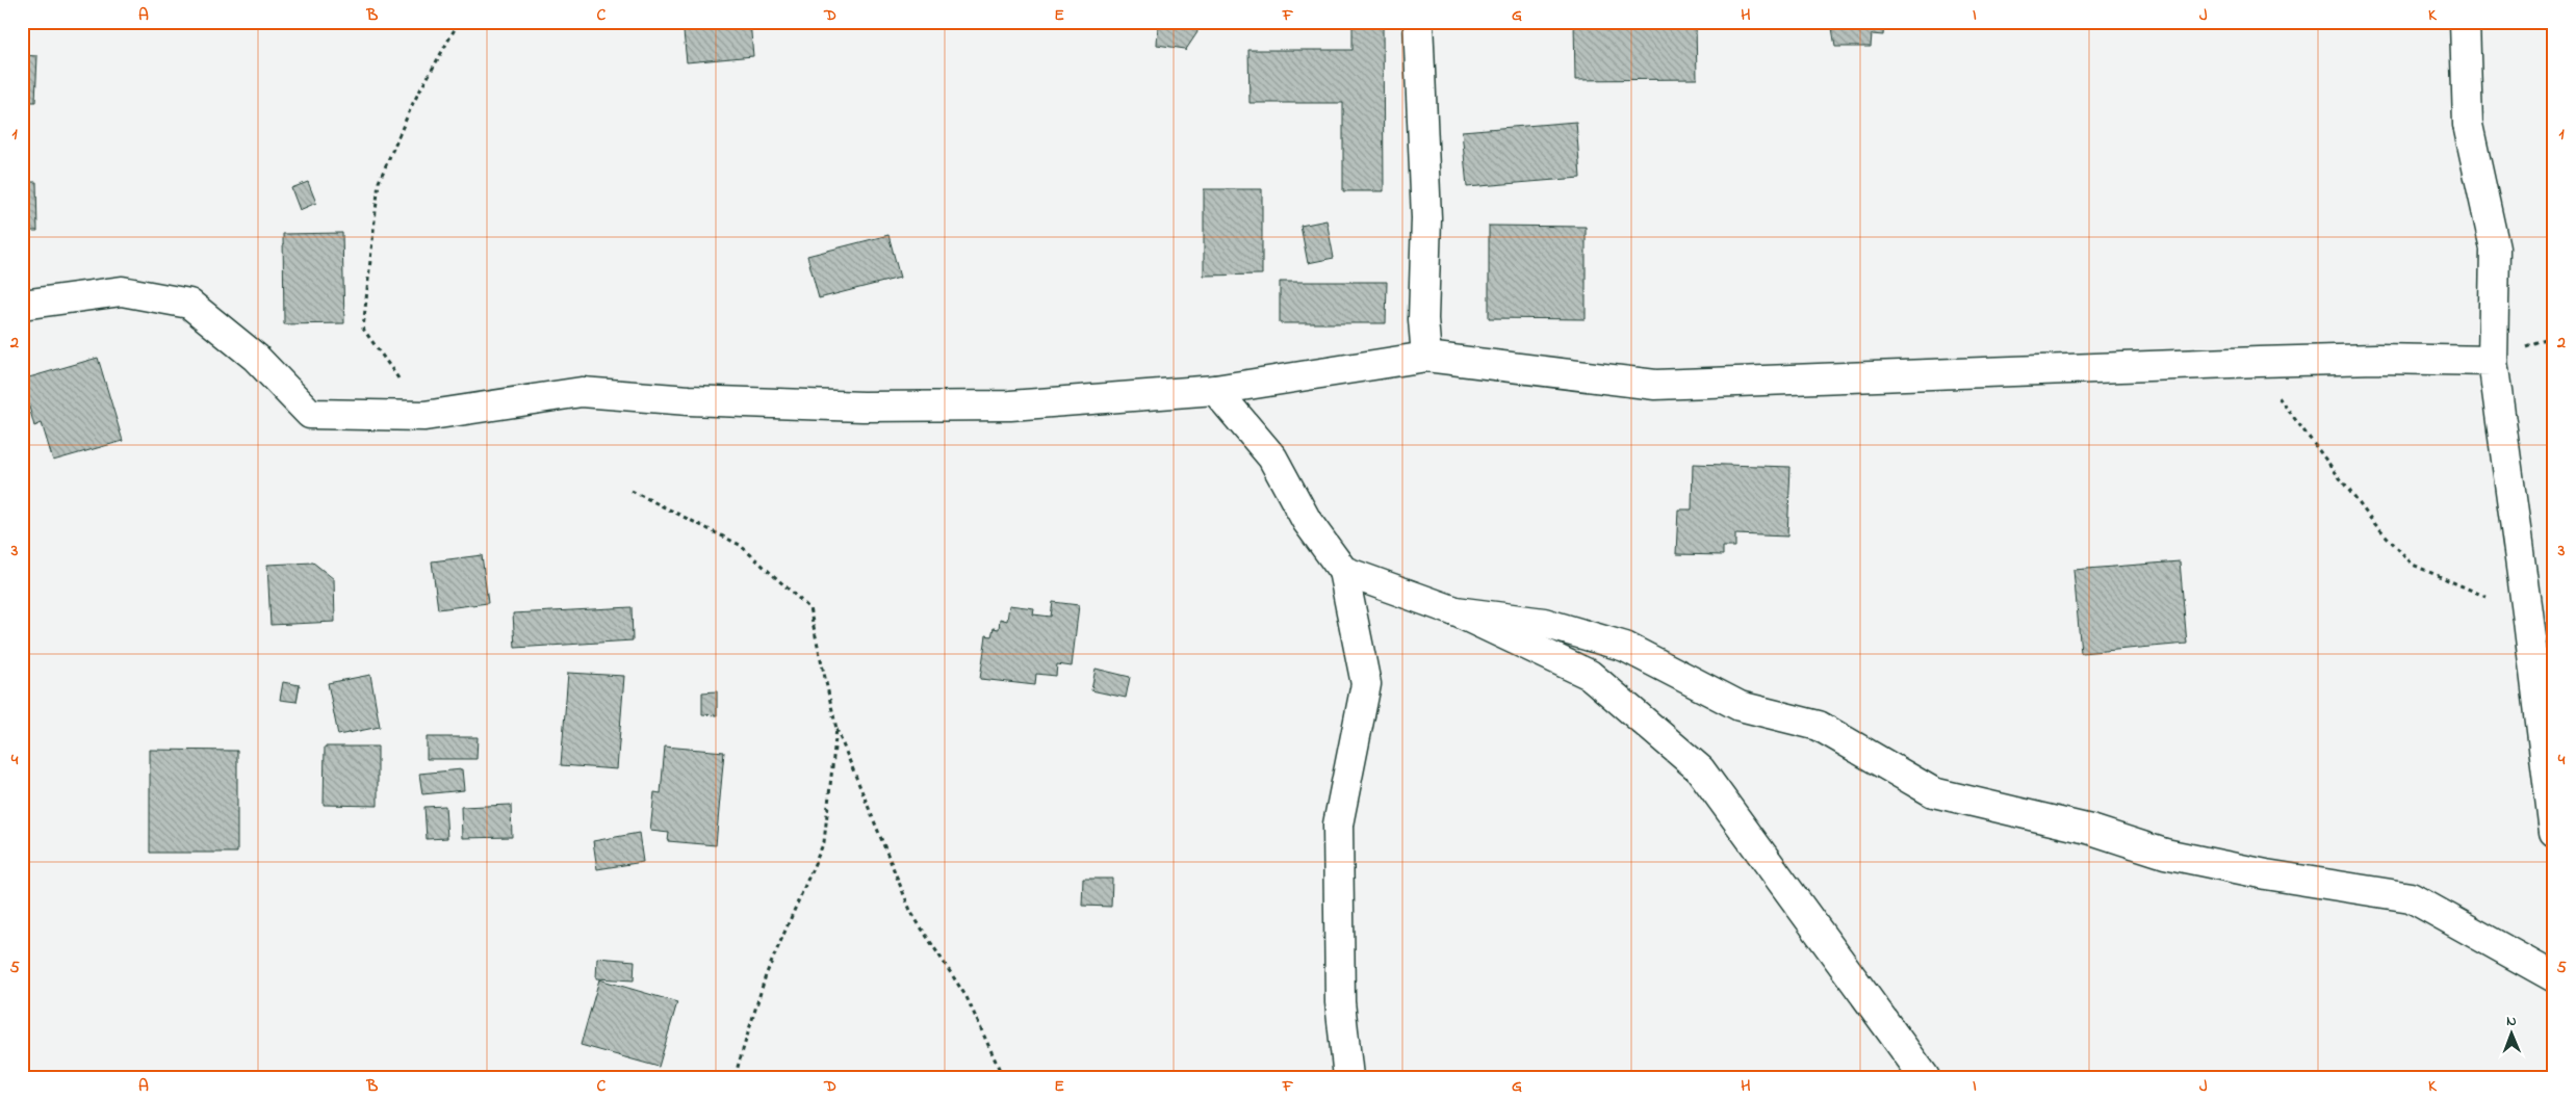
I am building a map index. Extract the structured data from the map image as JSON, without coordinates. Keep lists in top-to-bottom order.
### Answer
{
  "north": "top",
  "grid": {
    "columns": [
      "A",
      "B",
      "C",
      "D",
      "E",
      "F",
      "G",
      "H",
      "I",
      "J",
      "K"
    ],
    "rows": [
      "1",
      "2",
      "3",
      "4",
      "5"
    ]
  }
}
